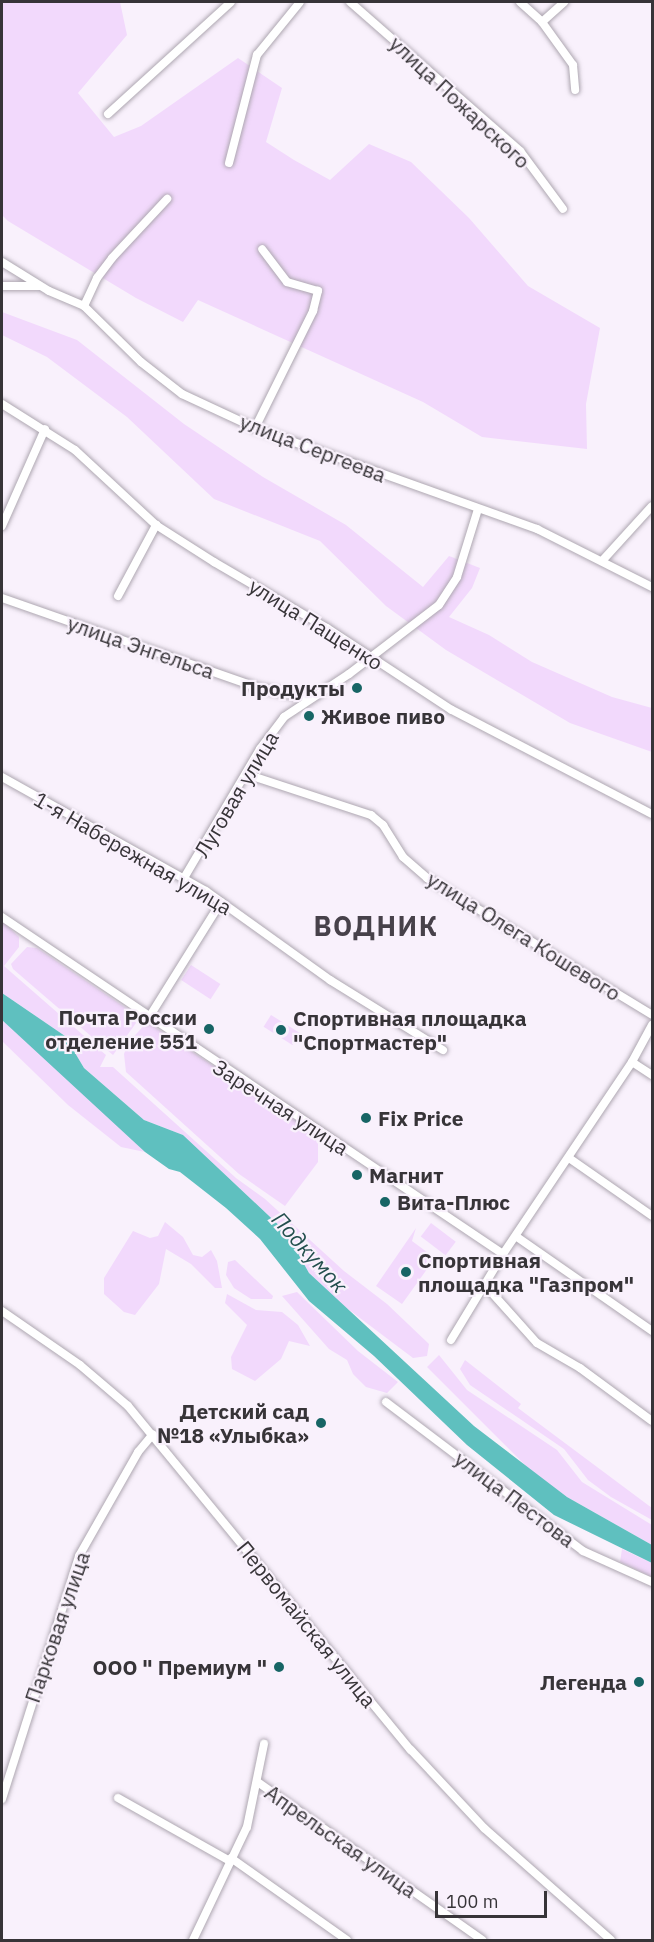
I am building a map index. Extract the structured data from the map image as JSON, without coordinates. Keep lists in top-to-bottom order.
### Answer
{
  "streets": {
    "street": [
      "улица Пожарского",
      "улица Сергеева",
      "улица Пащенко",
      "улица Энгельса",
      "Луговая улица",
      "1-я Набережная улица",
      "улица Олега Кошевого",
      "Заречная улица",
      "улица Пестова",
      "Первомайская улица",
      "Парковая улица",
      "Апрельская улица"
    ]
  },
  "crossings": [
    ["улица Сергеева", "Луговая улица"],
    ["улица Пащенко", "Луговая улица"],
    ["улица Энгельса", "Луговая улица"],
    ["Луговая улица", "1-я Набережная улица"],
    ["Луговая улица", "улица Олега Кошевого"],
    ["Первомайская улица", "Парковая улица"]
  ],
  "districts": ["ВОДНИК"],
  "water": ["Подкумок"],
  "places": [
    "Продукты",
    "Живое пиво",
    "Почта России отделение 551",
    "Спортивная площадка \"Спортмастер\"",
    "Fix Price",
    "Магнит",
    "Вита-Плюс",
    "Спортивная площадка \"Газпром\"",
    "Детский сад №18 «Улыбка»",
    "ООО \" Премиум \"",
    "Легенда"
  ],
  "scale_bar": "100 m"
}
